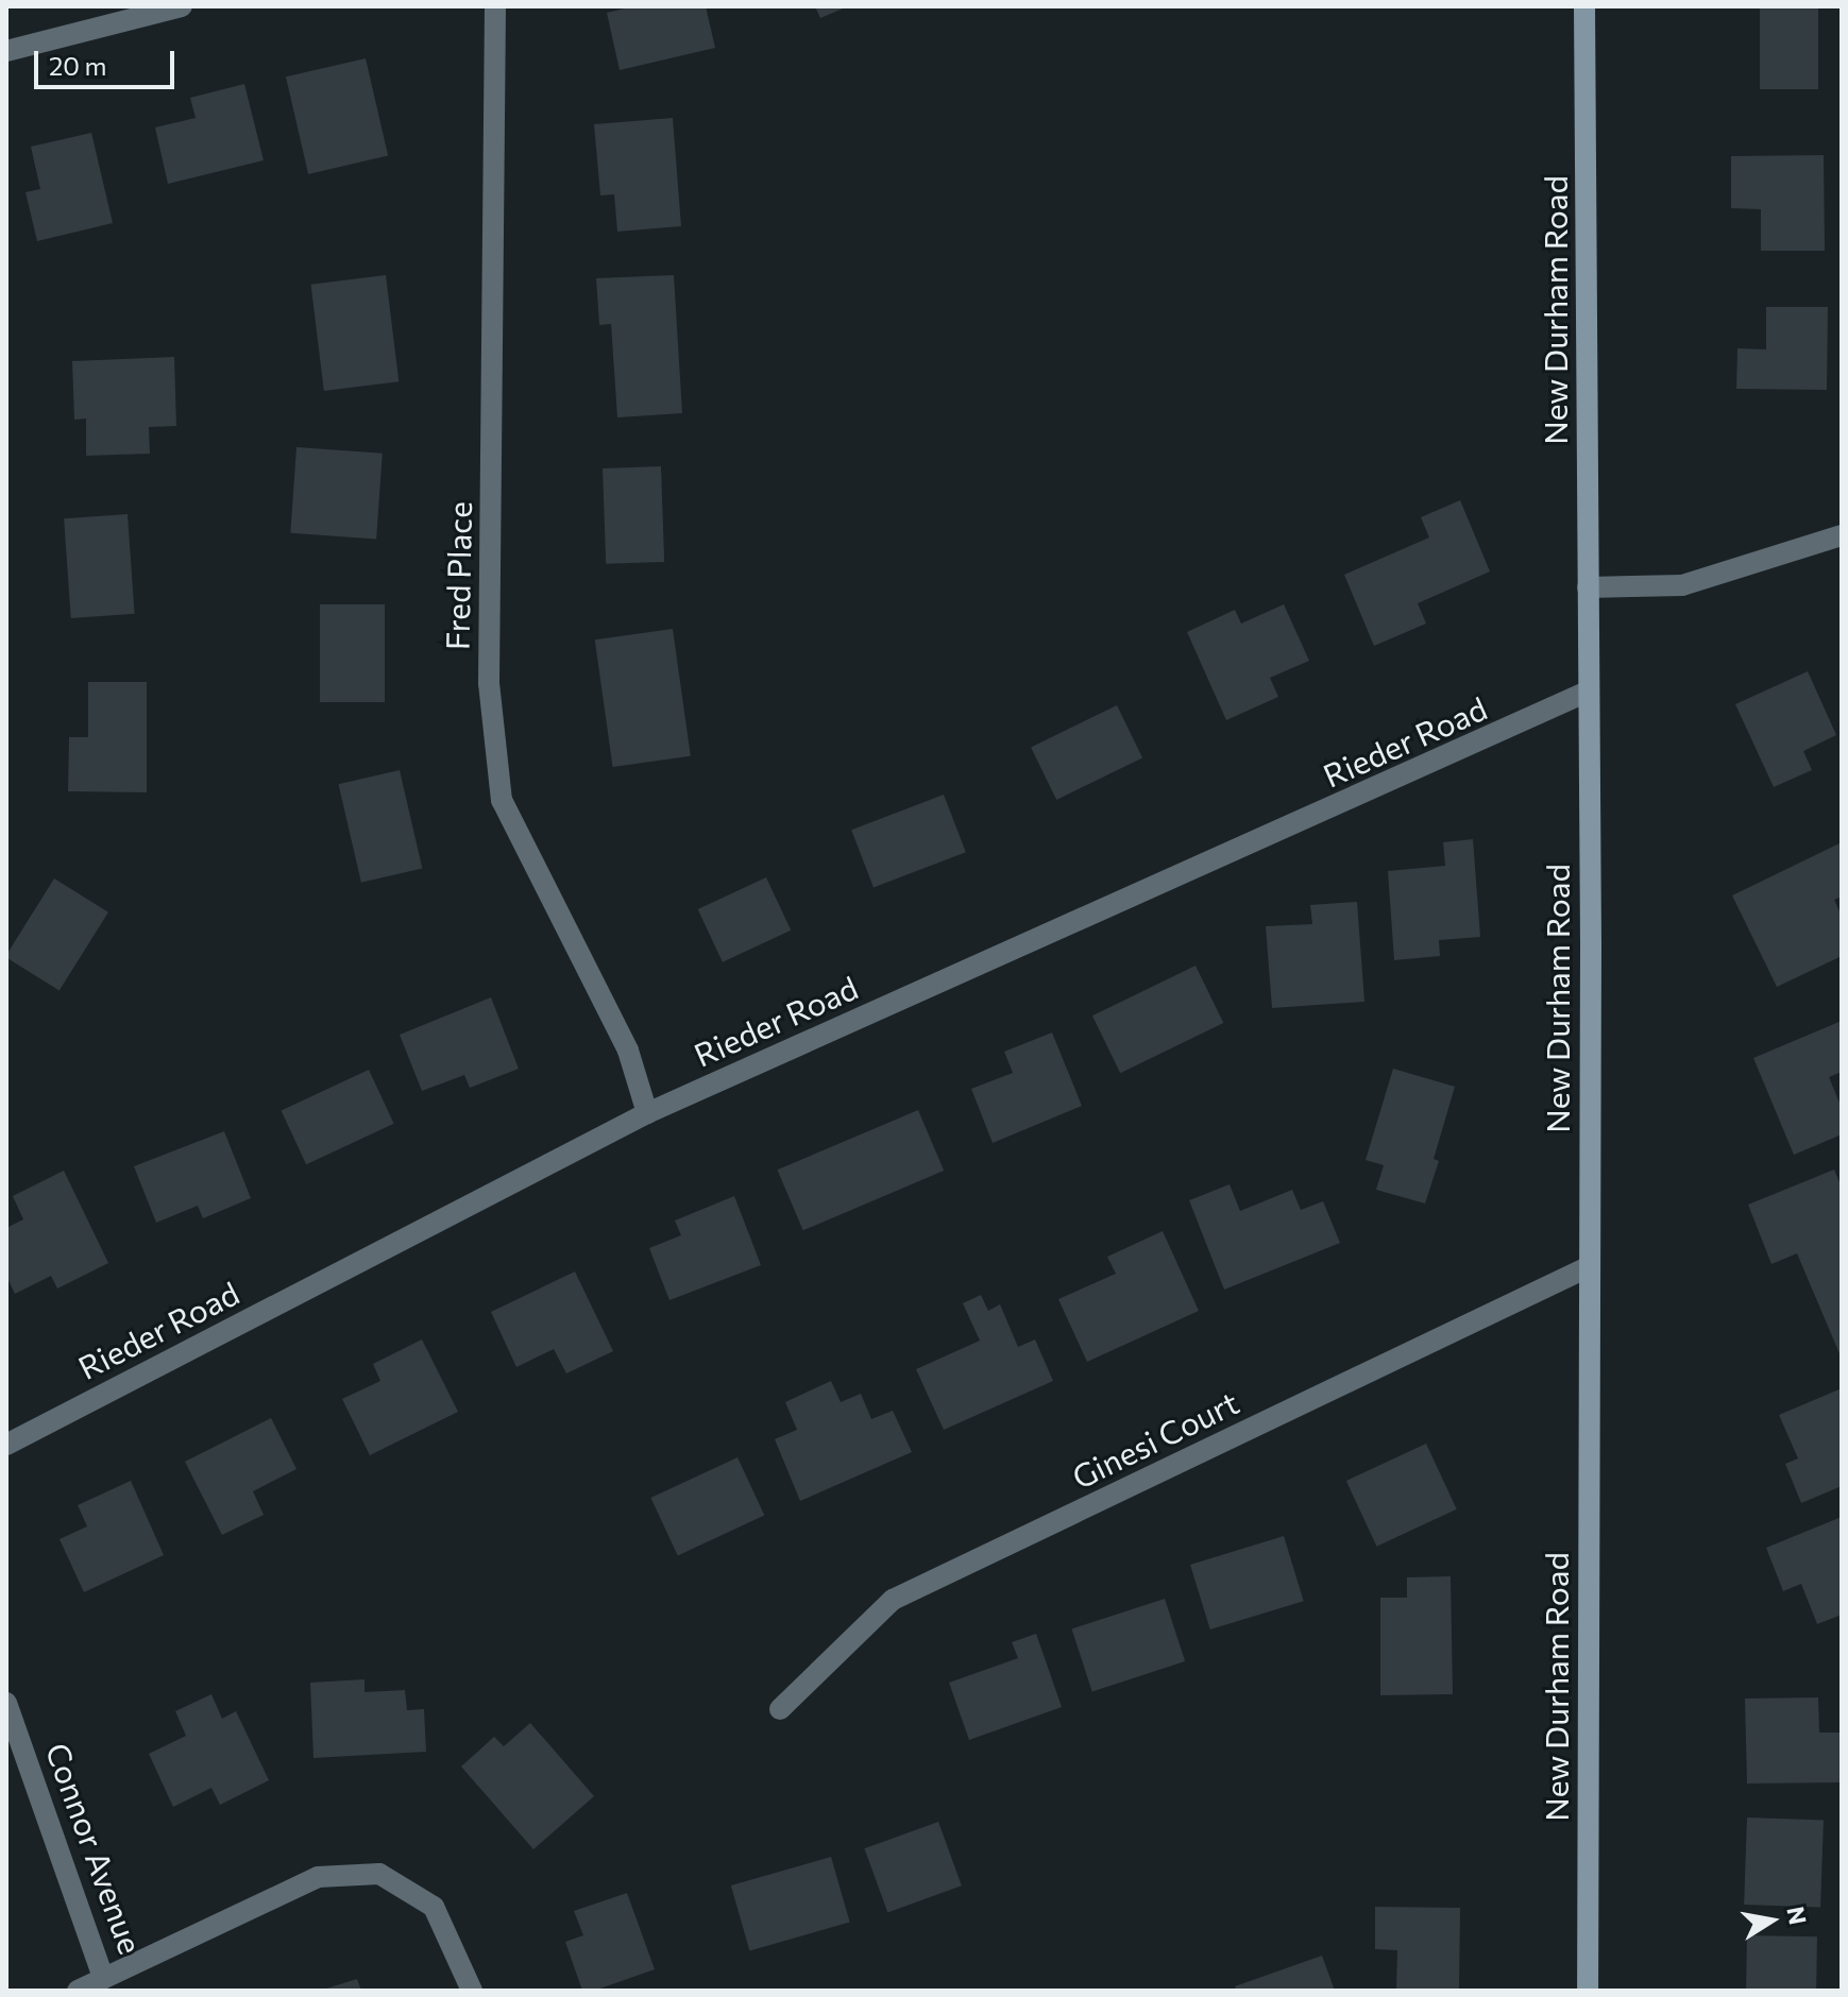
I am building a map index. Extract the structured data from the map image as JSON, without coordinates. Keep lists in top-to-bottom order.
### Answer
{
  "streets": {
    "main road": ["New Durham Road"],
    "street": [
      "Fred Place",
      "Rieder Road",
      "Ginesi Court",
      "Connor Avenue"
    ]
  },
  "crossings": [
    ["New Durham Road", "Rieder Road"],
    ["New Durham Road", "Ginesi Court"],
    ["Fred Place", "Rieder Road"]
  ],
  "scale_bar": "20 m",
  "north": "right"
}
